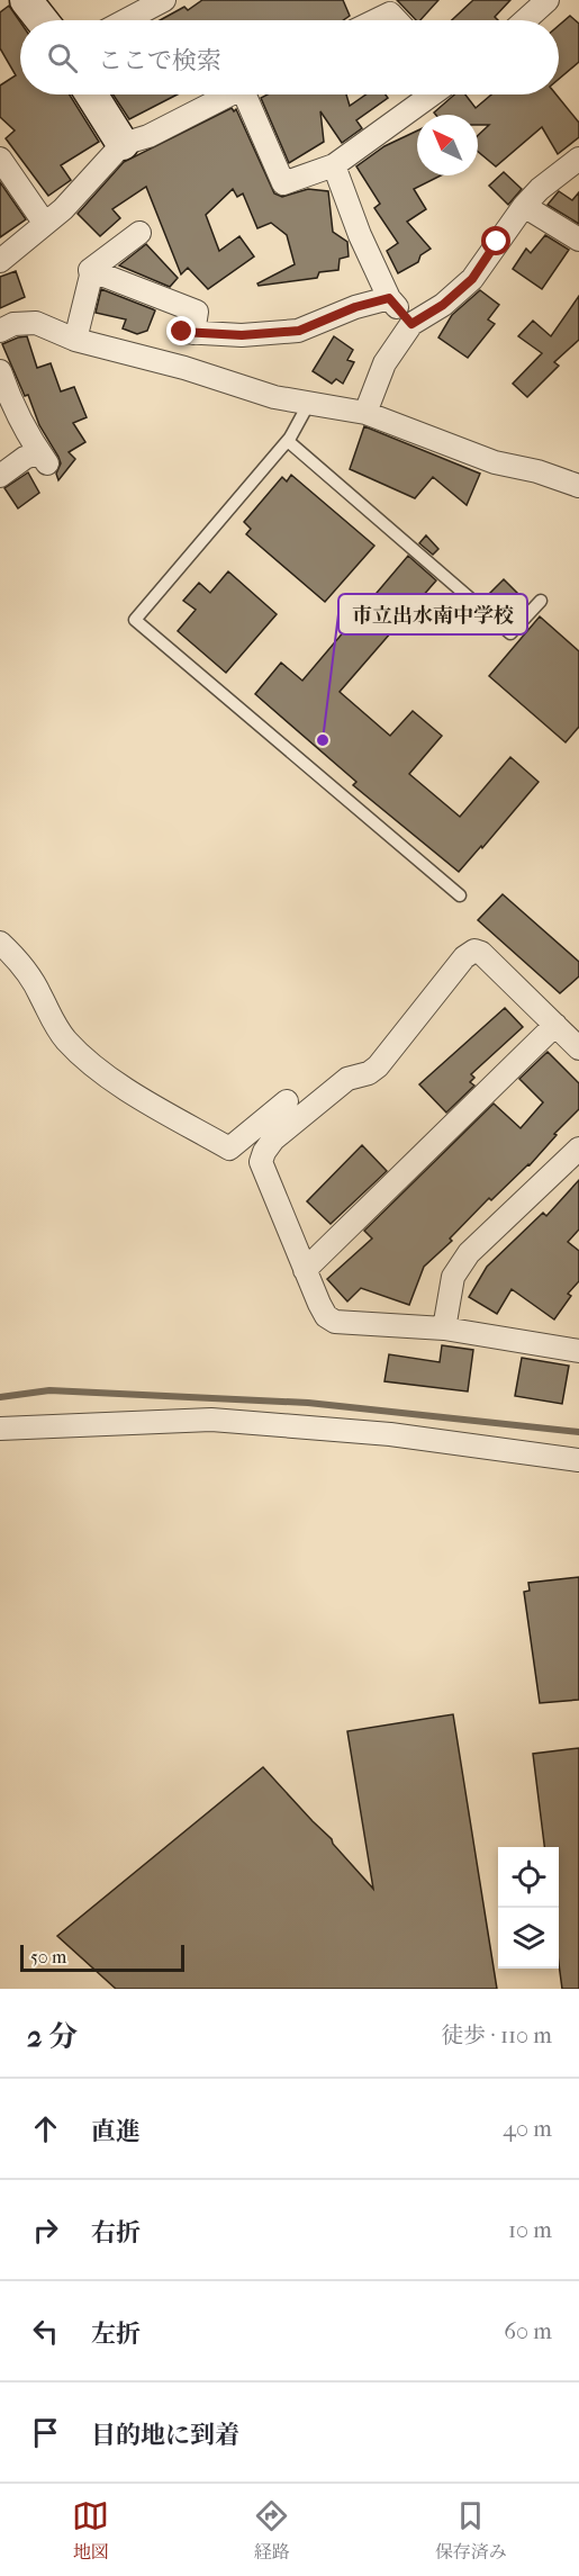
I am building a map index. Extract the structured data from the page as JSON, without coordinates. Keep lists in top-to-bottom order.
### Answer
{
  "places": ["市立出水南中学校"],
  "scale_bar": "50 m",
  "north": "top left",
  "page": {
    "search": "ここで検索",
    "scale": "50 m",
    "heading": ["2 分", "徒歩 · 110 m"],
    "list": [
      ["直進", "40 m"],
      ["右折", "10 m"],
      ["左折", "60 m"],
      "目的地に到着"
    ],
    "nav": ["地図", "経路", "保存済み"]
  }
}
